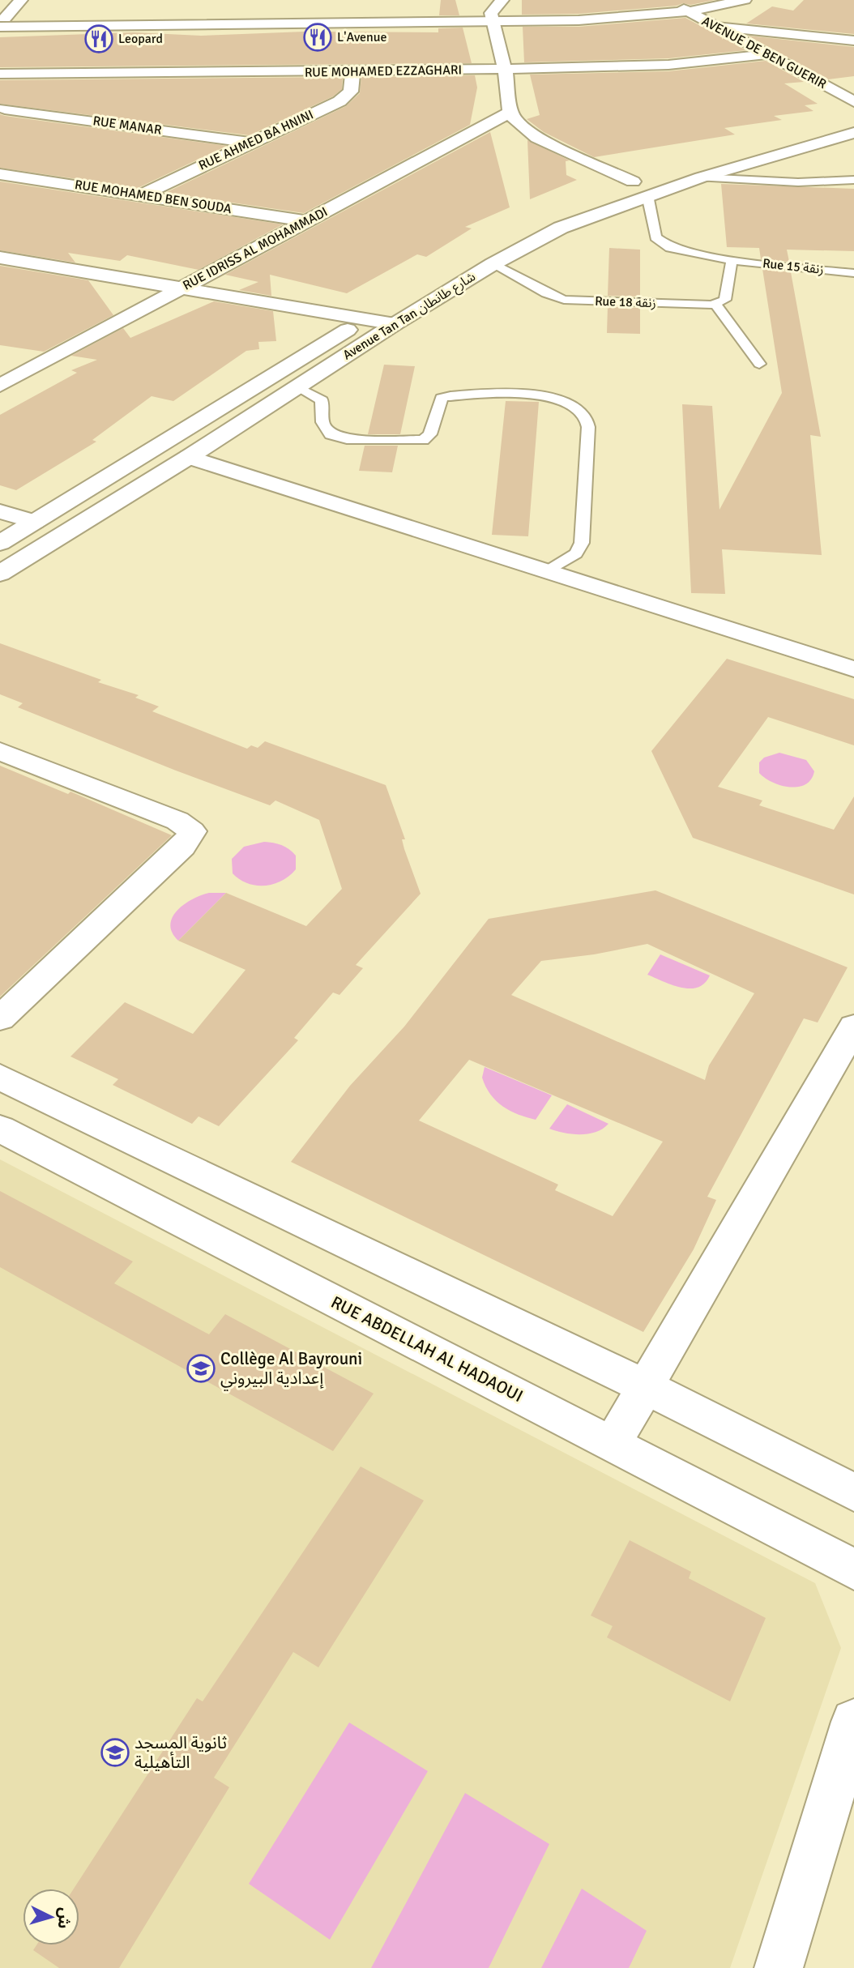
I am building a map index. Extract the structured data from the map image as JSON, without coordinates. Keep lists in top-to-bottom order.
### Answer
{
  "streets": {
    "street": [
      "AVENUE DE BEN GUERIR",
      "RUE MOHAMED EZZAGHARI",
      "RUE MANAR",
      "RUE AHMED BA HNINI",
      "RUE MOHAMED BEN SOUDA",
      "RUE IDRISS AL MOHAMMADI",
      "Avenue Tan Tan شارع طانطان",
      "RUE ABDELLAH AL HADAOUI"
    ],
    "lane": ["Rue 15 زنقة", "Rue 18 زنقة"]
  },
  "crossings": [
    ["AVENUE DE BEN GUERIR", "RUE MOHAMED EZZAGHARI"],
    ["RUE MOHAMED EZZAGHARI", "RUE AHMED BA HNINI"],
    ["RUE MANAR", "RUE AHMED BA HNINI"],
    ["RUE AHMED BA HNINI", "RUE MOHAMED BEN SOUDA"],
    ["RUE MOHAMED BEN SOUDA", "RUE IDRISS AL MOHAMMADI"],
    ["Rue 15 زنقة", "Avenue Tan Tan شارع طانطان"],
    ["Rue 18 زنقة", "Avenue Tan Tan شارع طانطان"]
  ],
  "places": {
    "restaurant": ["L'Avenue", "Leopard"],
    "school or university": ["Collège Al Bayrouni إعدادية البيروني", "ثانوية المسجد التأهيلية"]
  },
  "north": "right"
}
